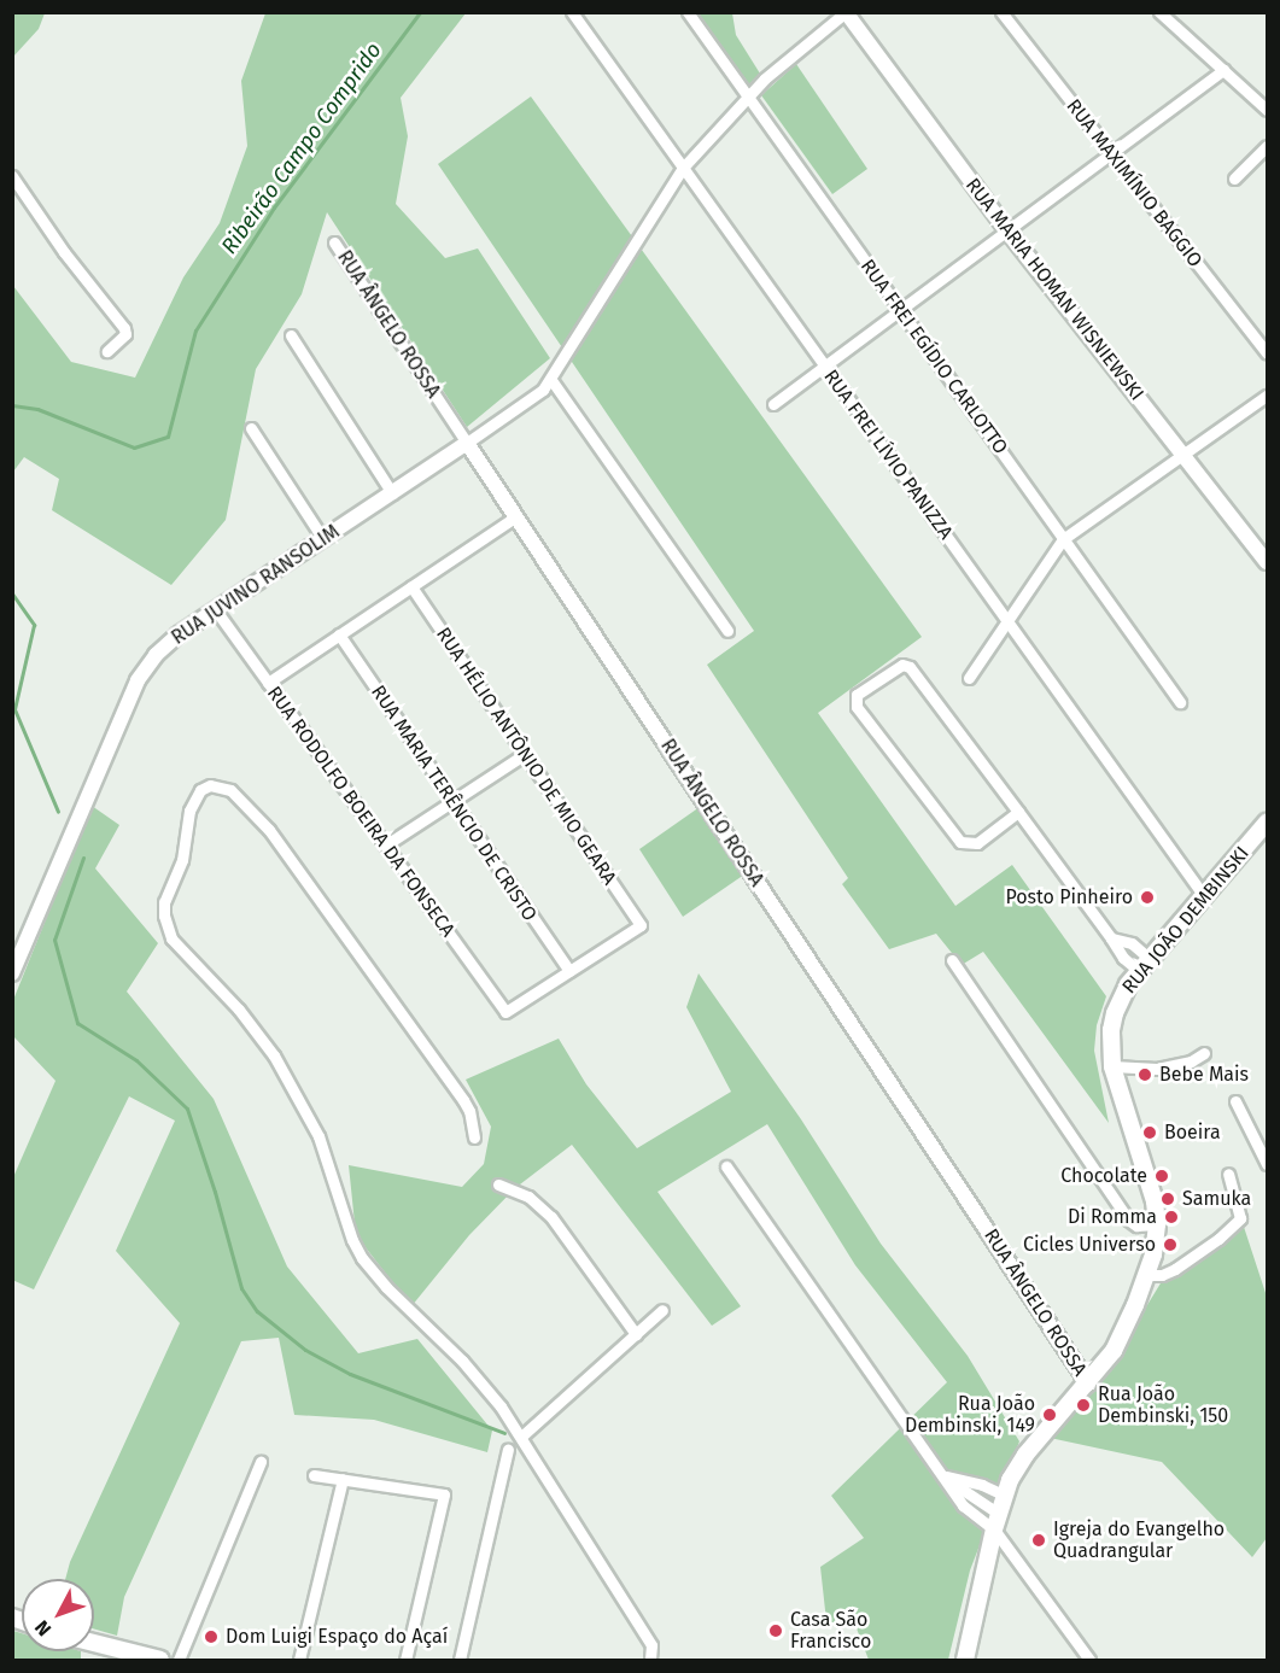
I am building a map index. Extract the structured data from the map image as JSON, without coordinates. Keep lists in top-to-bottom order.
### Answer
{
  "streets": {
    "main road": ["RUA JOÃO DEMBINSKI"],
    "street": [
      "RUA MAXIMÍNIO BAGGIO",
      "RUA MARIA HOMAN WISNIEWSKI",
      "RUA ÂNGELO ROSSA",
      "RUA FREI EGÍDIO CARLOTTO",
      "RUA FREI LÍVIO PANIZZA",
      "RUA JUVINO RANSOLIM",
      "RUA HÉLIO ANTÔNIO DE MIO GEARA",
      "RUA MARIA TERÊNCIO DE CRISTO",
      "RUA RODOLFO BOEIRA DA FONSECA"
    ]
  },
  "crossings": [
    ["RUA ÂNGELO ROSSA", "RUA JUVINO RANSOLIM"],
    ["RUA ÂNGELO ROSSA", "RUA JOÃO DEMBINSKI"],
    ["RUA FREI LÍVIO PANIZZA", "RUA JOÃO DEMBINSKI"],
    ["RUA JUVINO RANSOLIM", "RUA RODOLFO BOEIRA DA FONSECA"],
    ["RUA HÉLIO ANTÔNIO DE MIO GEARA", "RUA MARIA TERÊNCIO DE CRISTO"],
    ["RUA HÉLIO ANTÔNIO DE MIO GEARA", "RUA RODOLFO BOEIRA DA FONSECA"],
    ["RUA MARIA TERÊNCIO DE CRISTO", "RUA RODOLFO BOEIRA DA FONSECA"]
  ],
  "water": ["Ribeirão Campo Comprido"],
  "places": [
    "Posto Pinheiro",
    "Bebe Mais",
    "Boeira",
    "Chocolate",
    "Samuka",
    "Di Romma",
    "Cicles Universo",
    "Rua João Dembinski, 150",
    "Rua João Dembinski, 149",
    "Igreja do Evangelho Quadrangular",
    "Casa São Francisco",
    "Dom Luigi Espaço do Açaí"
  ],
  "north": "bottom left"
}
